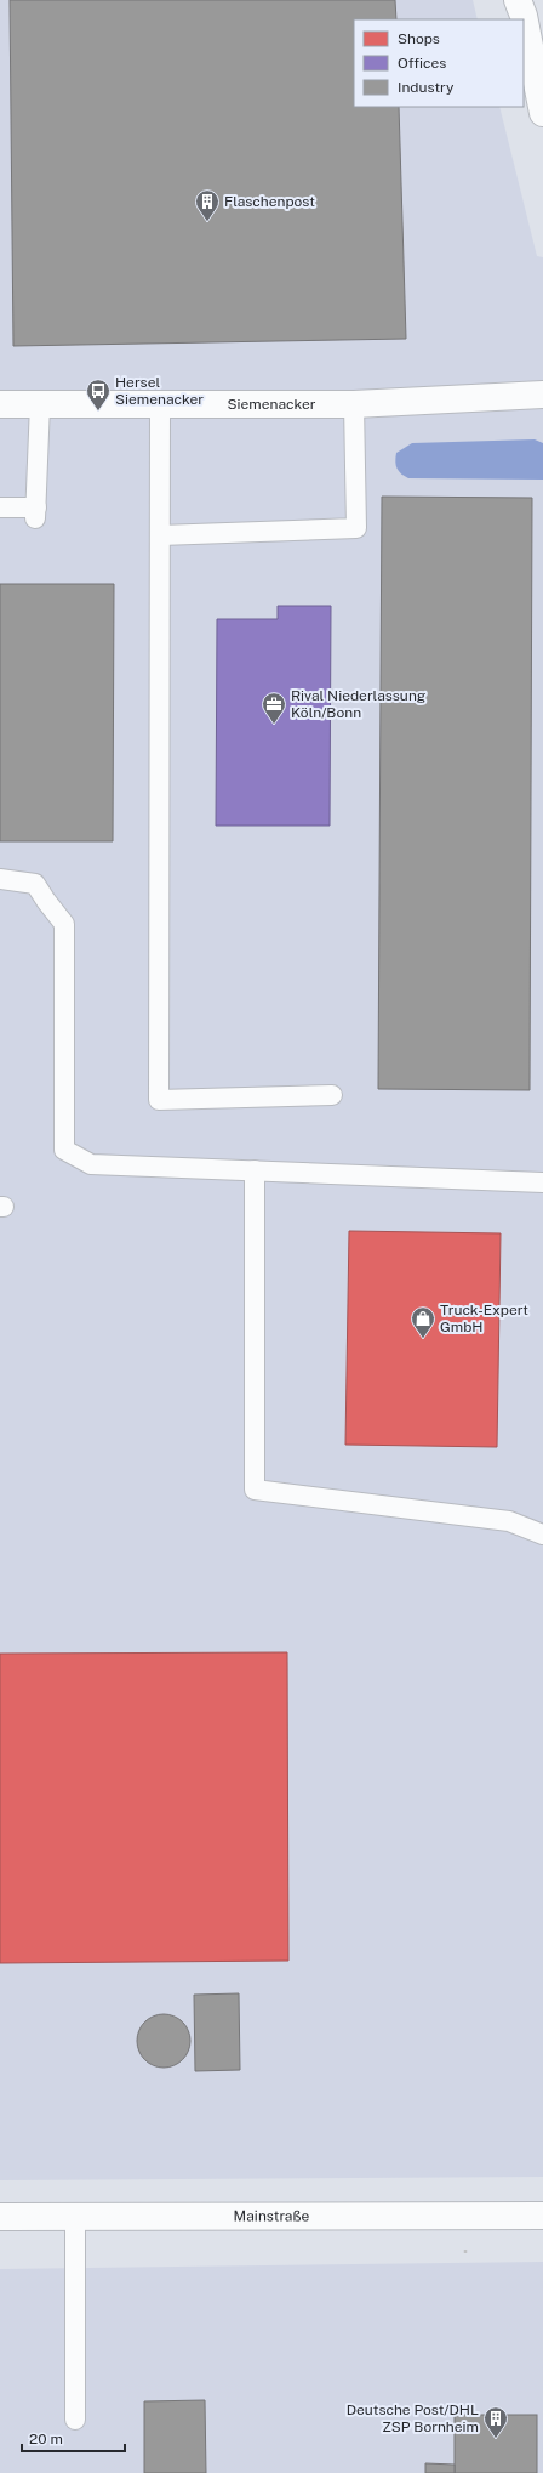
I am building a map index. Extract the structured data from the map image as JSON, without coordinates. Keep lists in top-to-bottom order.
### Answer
{
  "streets": {
    "street": ["Siemenacker", "Mainstraße"]
  },
  "places": {
    "building": ["Flaschenpost", "Deutsche Post/DHL ZSP Bornheim"],
    "bus stop": ["Hersel Siemenacker"],
    "office": ["Rival Niederlassung Köln/Bonn"],
    "shop": ["Truck-Expert GmbH"]
  },
  "legend": ["Shops", "Offices", "Industry"],
  "scale_bar": "20 m"
}
